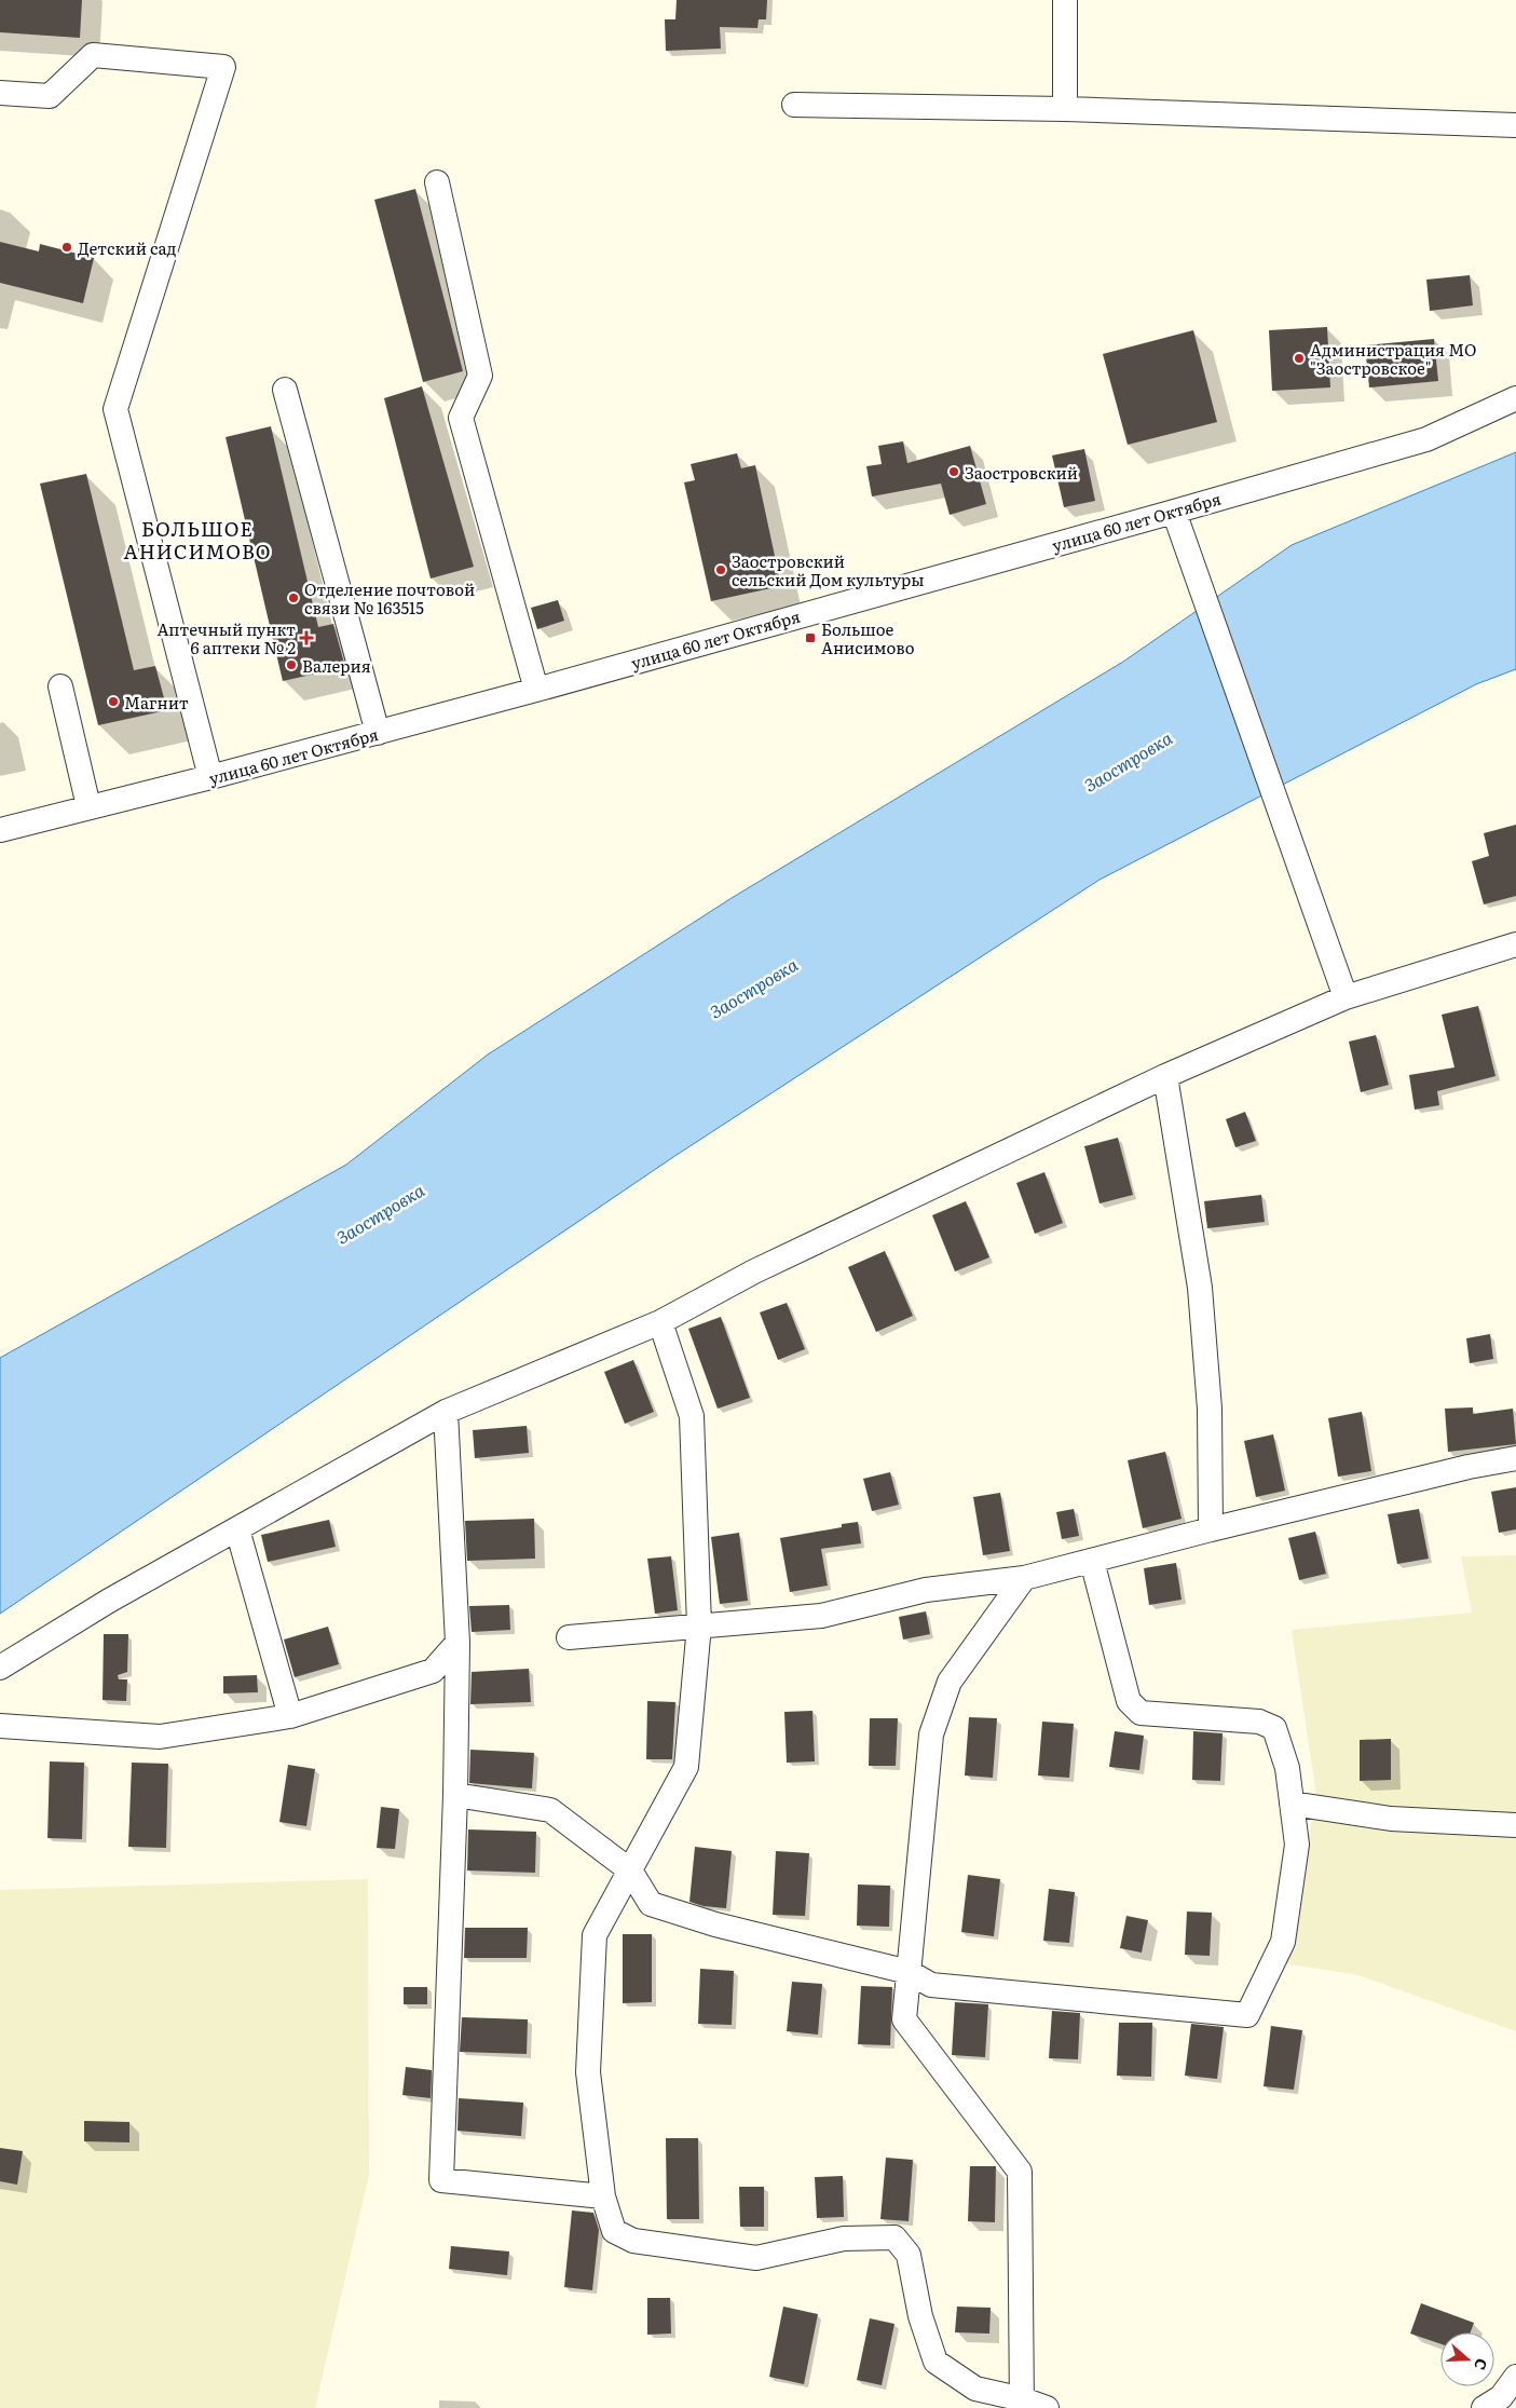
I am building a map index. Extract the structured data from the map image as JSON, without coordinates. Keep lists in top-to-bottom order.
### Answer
{
  "streets": {
    "street": ["улица 60 лет Октября"]
  },
  "districts": ["БОЛЬШОЕ АНИСИМОВО"],
  "water": ["Заостровка"],
  "places": {
    "other": [
      "Детский сад",
      "Администрация МО \"Заостровское\"",
      "Заостровский",
      "Заостровский сельский Дом культуры",
      "Отделение почтовой связи № 163515",
      "Валерия",
      "Магнит"
    ],
    "health": ["Аптечный пункт 6 аптеки № 2"],
    "transit": ["Большое Анисимово"]
  },
  "north": "right"
}
